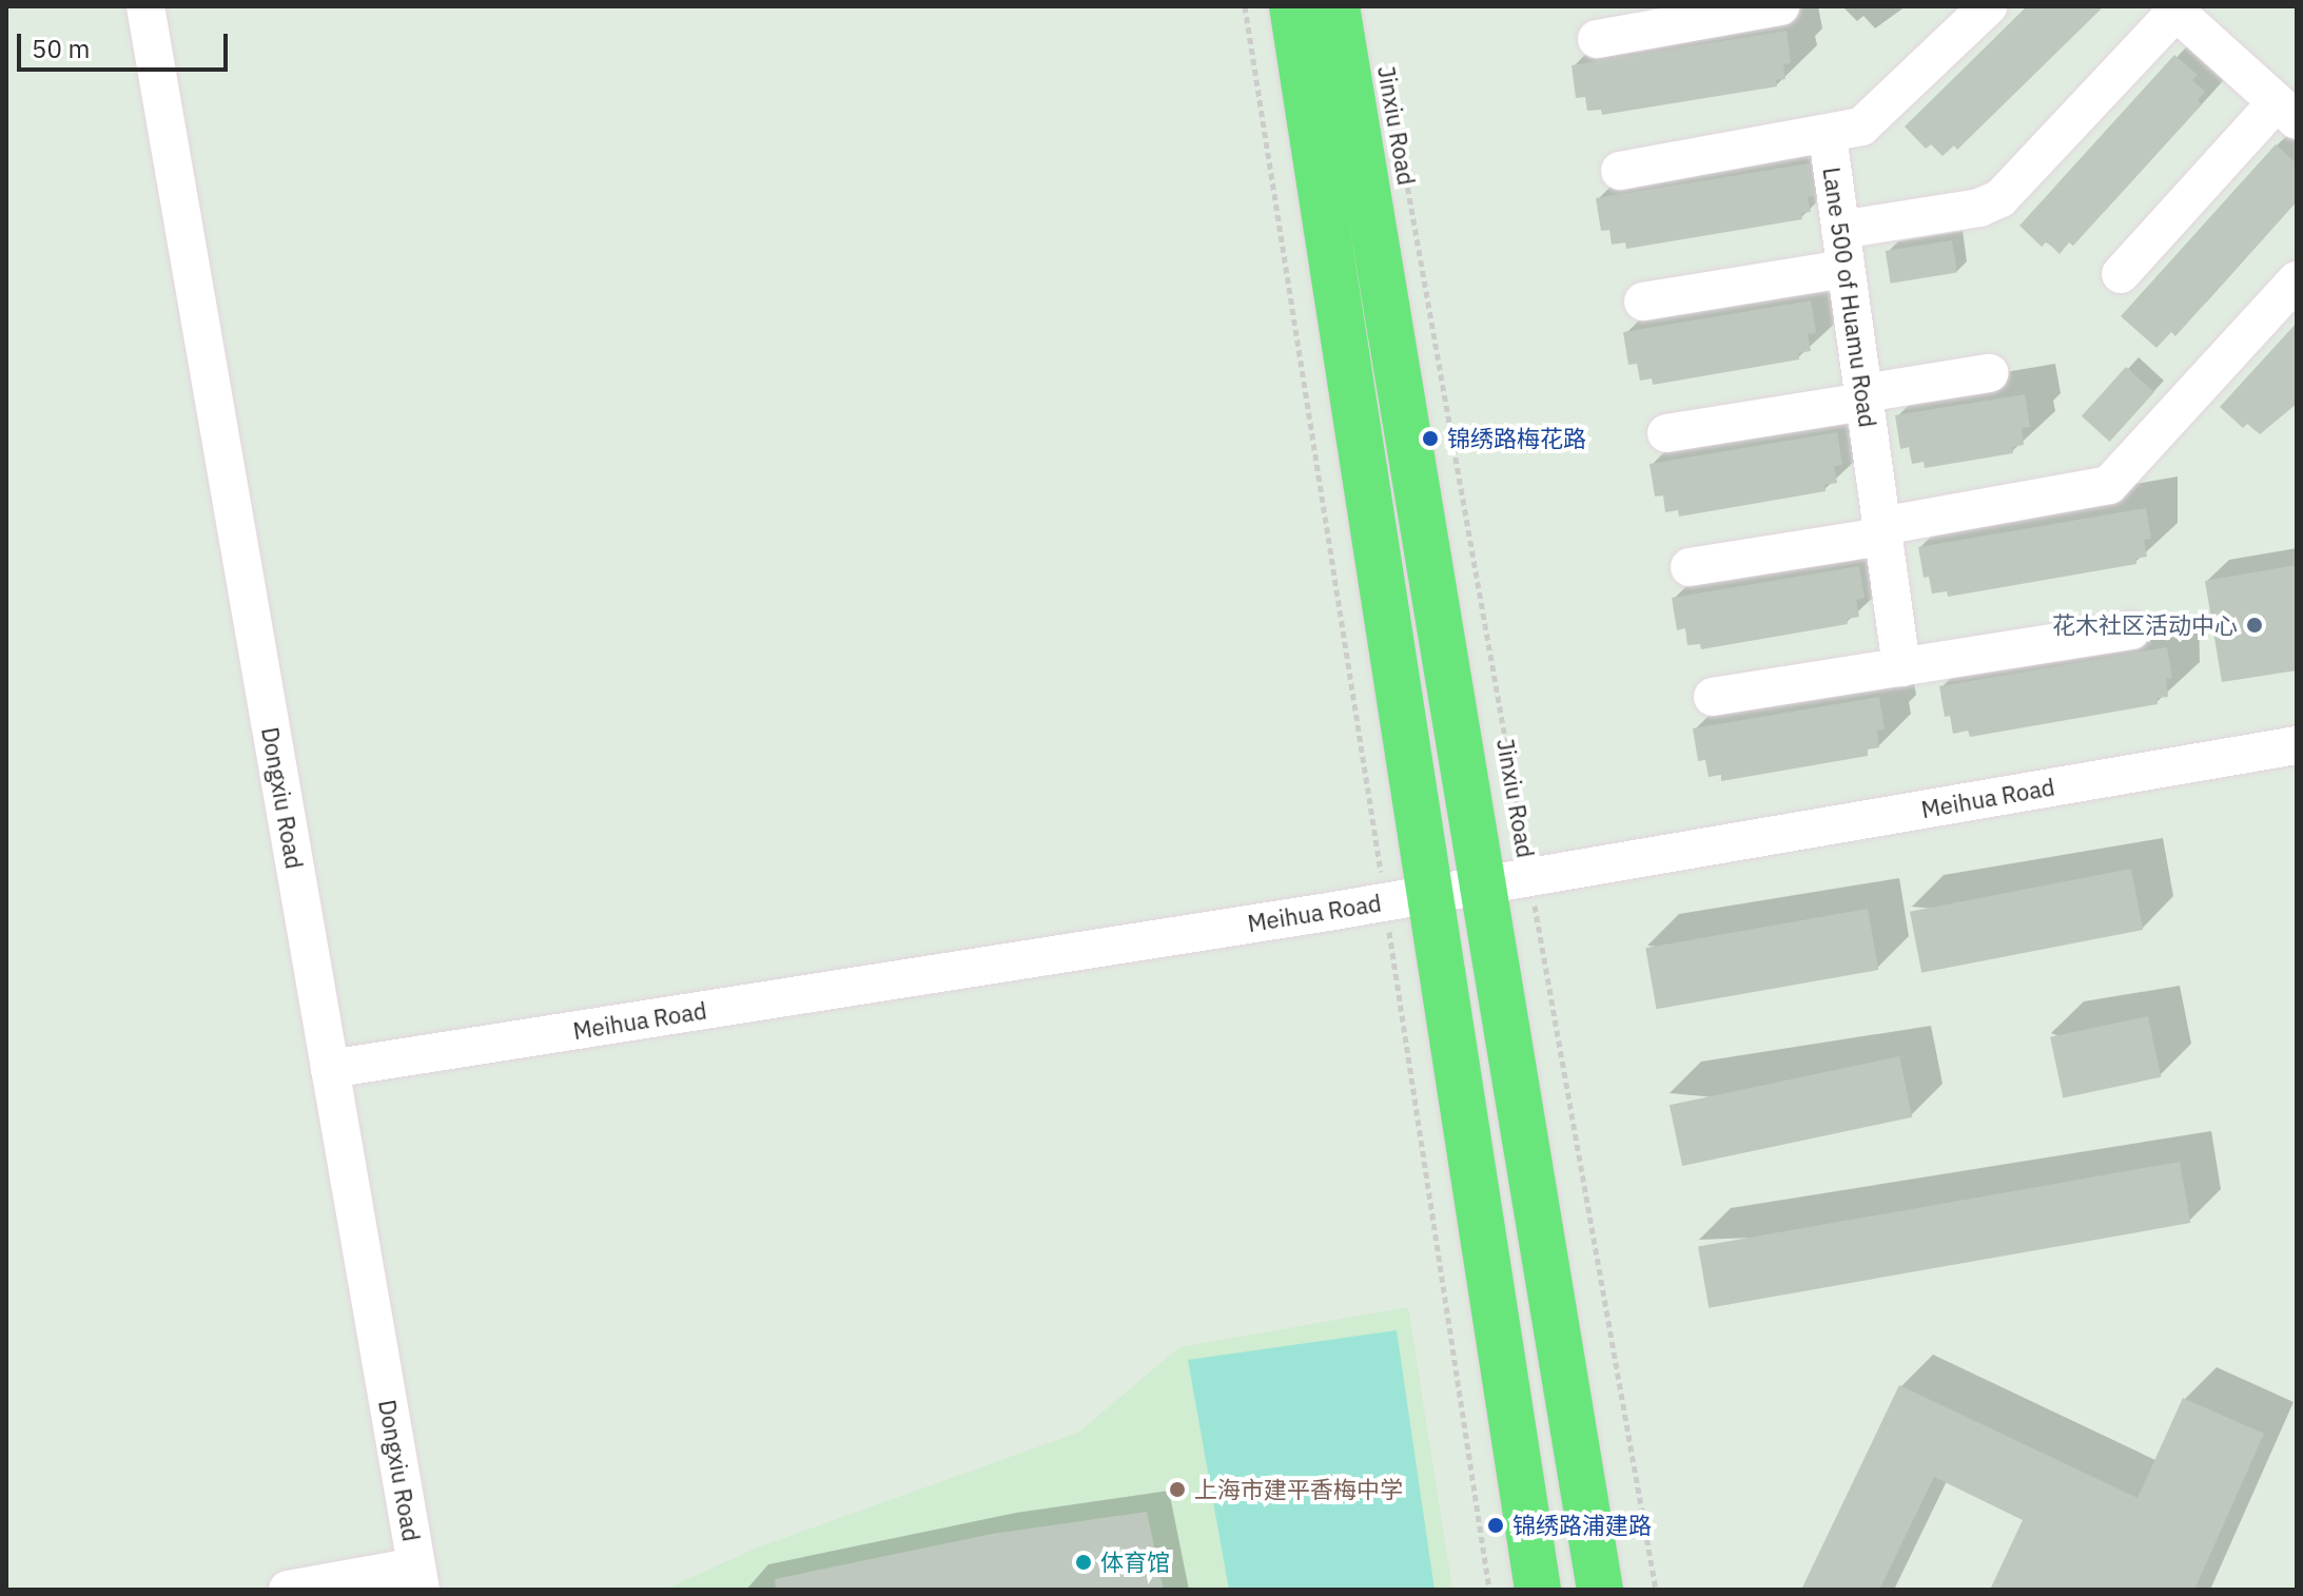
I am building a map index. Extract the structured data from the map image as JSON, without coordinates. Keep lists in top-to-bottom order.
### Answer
{
  "streets": {
    "main road": ["Jinxiu Road"],
    "street": ["Lane 500 of Huamu Road", "Dongxiu Road", "Meihua Road"]
  },
  "crossings": [
    ["Jinxiu Road", "Meihua Road"],
    ["Dongxiu Road", "Meihua Road"]
  ],
  "places": [
    "锦绣路梅花路",
    "花木社区活动中心",
    "上海市建平香梅中学",
    "锦绣路浦建路",
    "体育馆"
  ],
  "scale_bar": "50 m"
}
